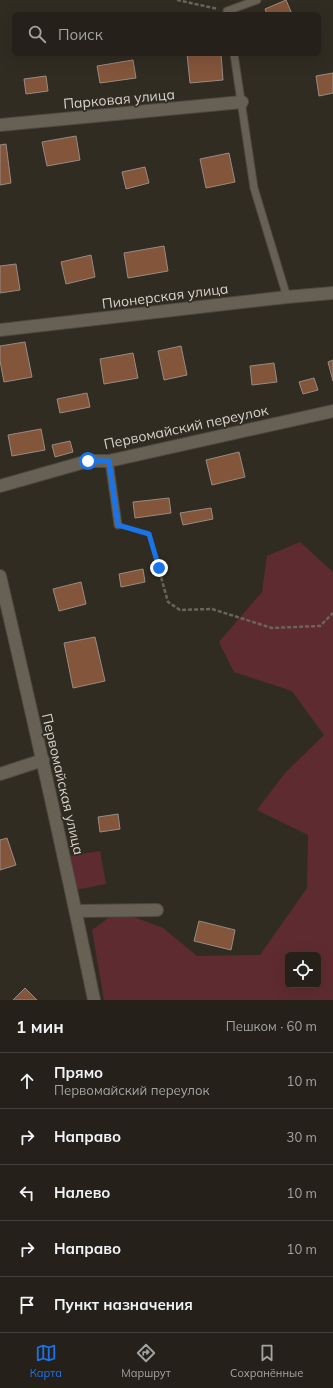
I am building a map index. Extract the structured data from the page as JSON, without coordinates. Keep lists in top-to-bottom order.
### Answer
{
  "streets": {
    "street": [
      "Парковая улица",
      "Пионерская улица",
      "Первомайский переулок",
      "Первомайская улица"
    ]
  },
  "page": {
    "search": "Поиск",
    "heading": ["1 мин", "Пешком · 60 m"],
    "list": [
      ["Прямо", "Первомайский переулок", "10 m"],
      ["Направо", "30 m"],
      ["Налево", "10 m"],
      ["Направо", "10 m"],
      "Пункт назначения"
    ],
    "nav": ["Карта", "Маршрут", "Сохранённые"]
  }
}
